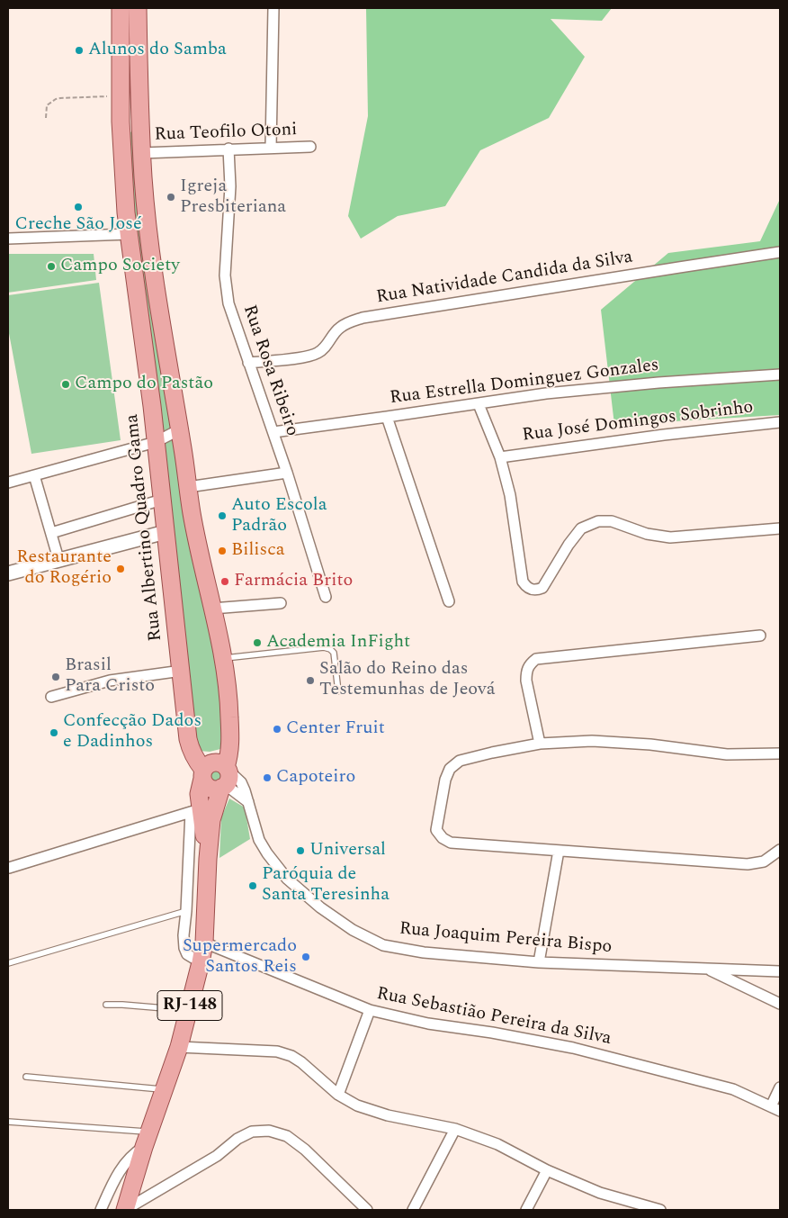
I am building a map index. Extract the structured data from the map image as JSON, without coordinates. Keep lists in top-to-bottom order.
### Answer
{
  "streets": {
    "main road": ["Rua Albertino Quadro Gama", "RJ-148"],
    "street": [
      "Rua Teofilo Otoni",
      "Rua Natividade Candida da Silva",
      "Rua Rosa Ribeiro",
      "Rua Estrella Dominguez Gonzales",
      "Rua José Domingos Sobrinho",
      "Rua Joaquim Pereira Bispo",
      "Rua Sebastião Pereira da Silva"
    ]
  },
  "crossings": [
    ["Rua Teofilo Otoni", "Rua Rosa Ribeiro"],
    ["Rua Teofilo Otoni", "RJ-148"],
    ["Rua Natividade Candida da Silva", "Rua Rosa Ribeiro"],
    ["Rua Rosa Ribeiro", "Rua Estrella Dominguez Gonzales"],
    ["Rua Albertino Quadro Gama", "Rua Joaquim Pereira Bispo"],
    ["Rua Albertino Quadro Gama", "RJ-148"],
    ["Rua Joaquim Pereira Bispo", "RJ-148"],
    ["RJ-148", "Rua Sebastião Pereira da Silva"]
  ],
  "places": [
    "Alunos do Samba",
    "Igreja Presbiteriana",
    "Creche São José",
    "Campo Society",
    "Campo do Pastão",
    "Auto Escola Padrão",
    "Bilisca",
    "Restaurante do Rogério",
    "Farmácia Brito",
    "Academia InFight",
    "Brasil Para Cristo",
    "Salão do Reino das Testemunhas de Jeová",
    "Center Fruit",
    "Confecção Dados e Dadinhos",
    "Capoteiro",
    "Universal",
    "Paróquia de Santa Teresinha",
    "Supermercado Santos Reis"
  ]
}
